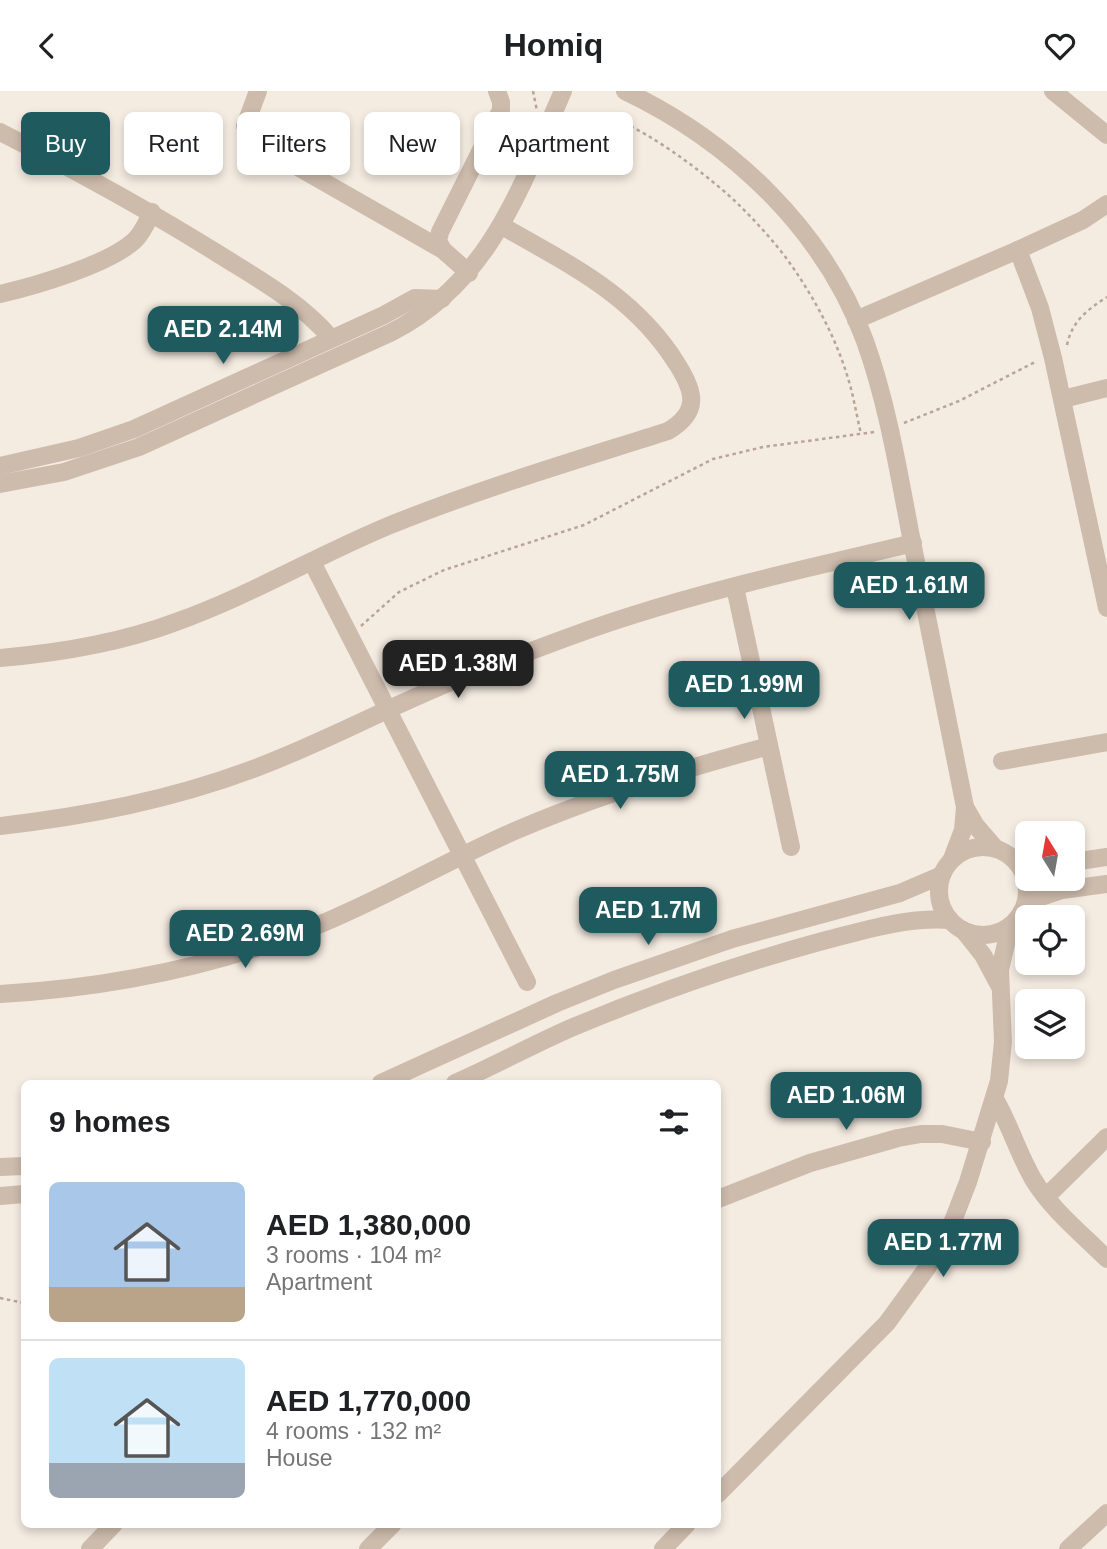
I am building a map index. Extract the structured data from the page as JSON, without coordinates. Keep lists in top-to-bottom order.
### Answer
{
  "north": "top",
  "page": {
    "header": "Homiq",
    "chip": [
      "Buy",
      "Rent",
      "Filters",
      "New",
      "Apartment"
    ],
    "price": [
      "AED 2.14M",
      "AED 1.61M",
      "AED 1.38M",
      "AED 1.99M",
      "AED 1.75M",
      "AED 1.7M",
      "AED 2.69M",
      "AED 1.06M",
      "AED 1.77M"
    ],
    "heading": "9 homes",
    "list": [
      {
        "name": "AED 1,380,000",
        "note": "3 rooms · 104 m² · Apartment"
      },
      {
        "name": "AED 1,770,000",
        "note": "4 rooms · 132 m² · House"
      }
    ]
  }
}
